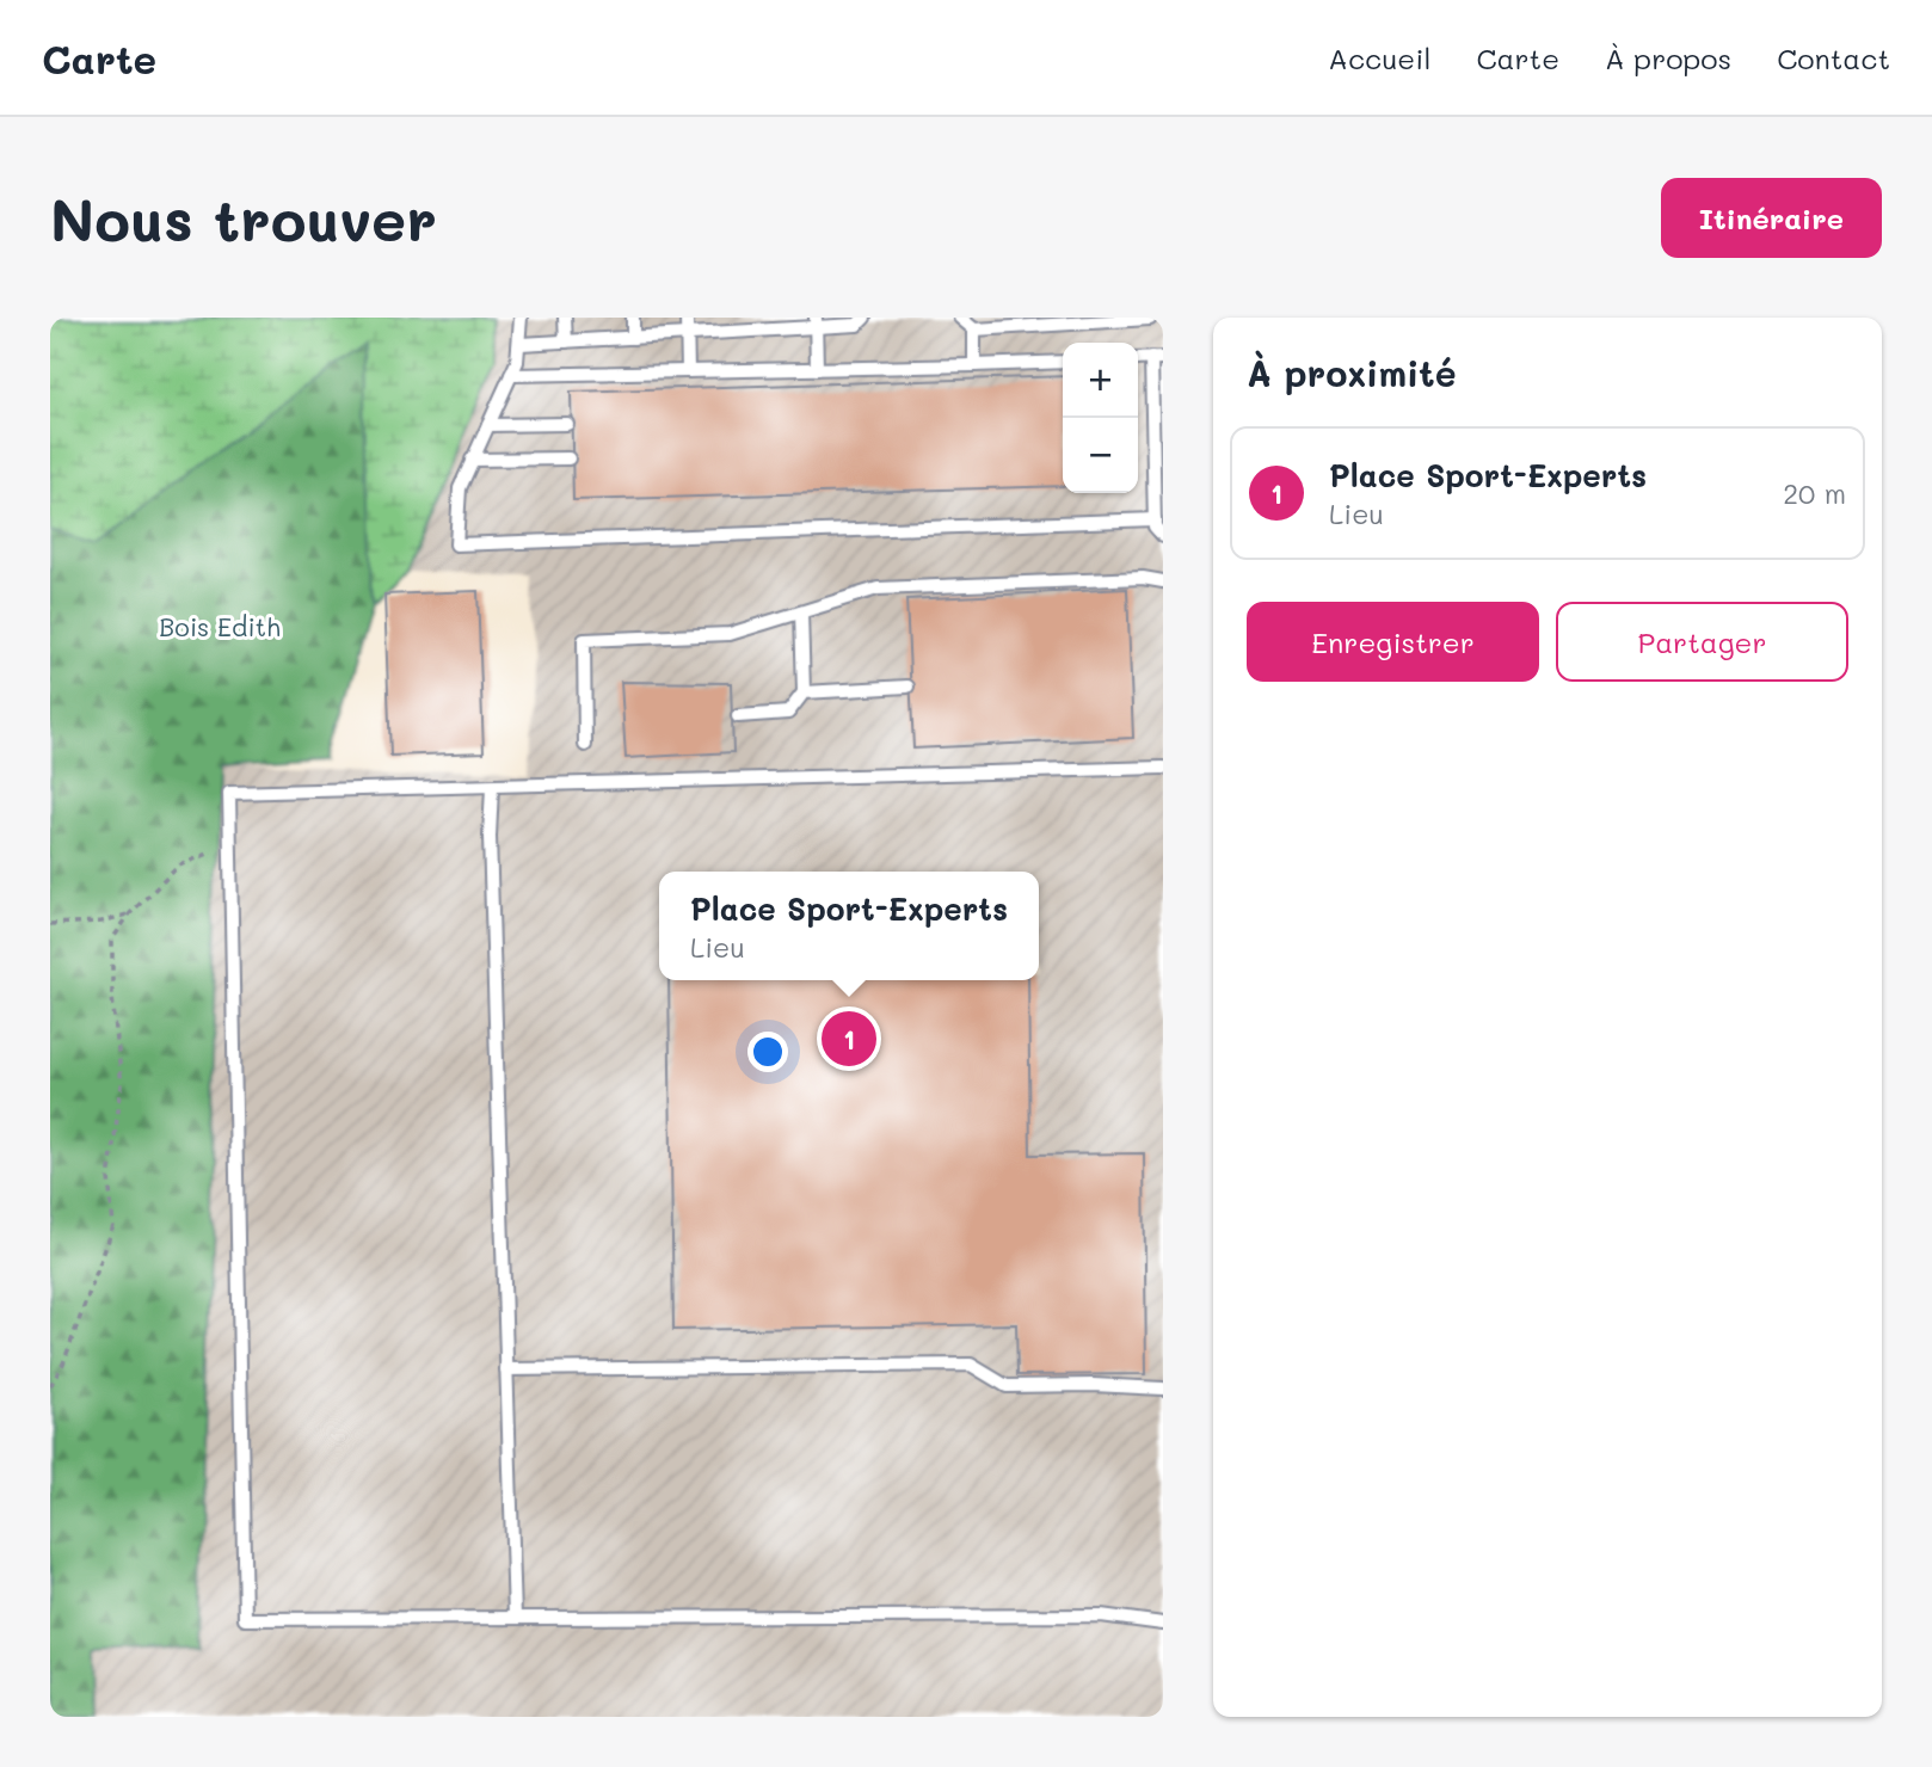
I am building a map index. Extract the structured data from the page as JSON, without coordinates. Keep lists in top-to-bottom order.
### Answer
{
  "parks": ["Bois Edith"],
  "page": {
    "header": "Carte",
    "nav": [
      "Accueil",
      "Carte",
      "À propos",
      "Contact"
    ],
    "buttons": [
      "Itinéraire",
      ["Enregistrer", "Partager"]
    ],
    "title": "Nous trouver",
    "heading": "À proximité",
    "map_buttons": ["+", "−"],
    "list": [
      {
        "mark": "1",
        "name": "Place Sport-Experts",
        "note": "Lieu",
        "value": "20 m"
      }
    ],
    "popup": ["Place Sport-Experts", "Lieu"],
    "pins": "1"
  }
}
